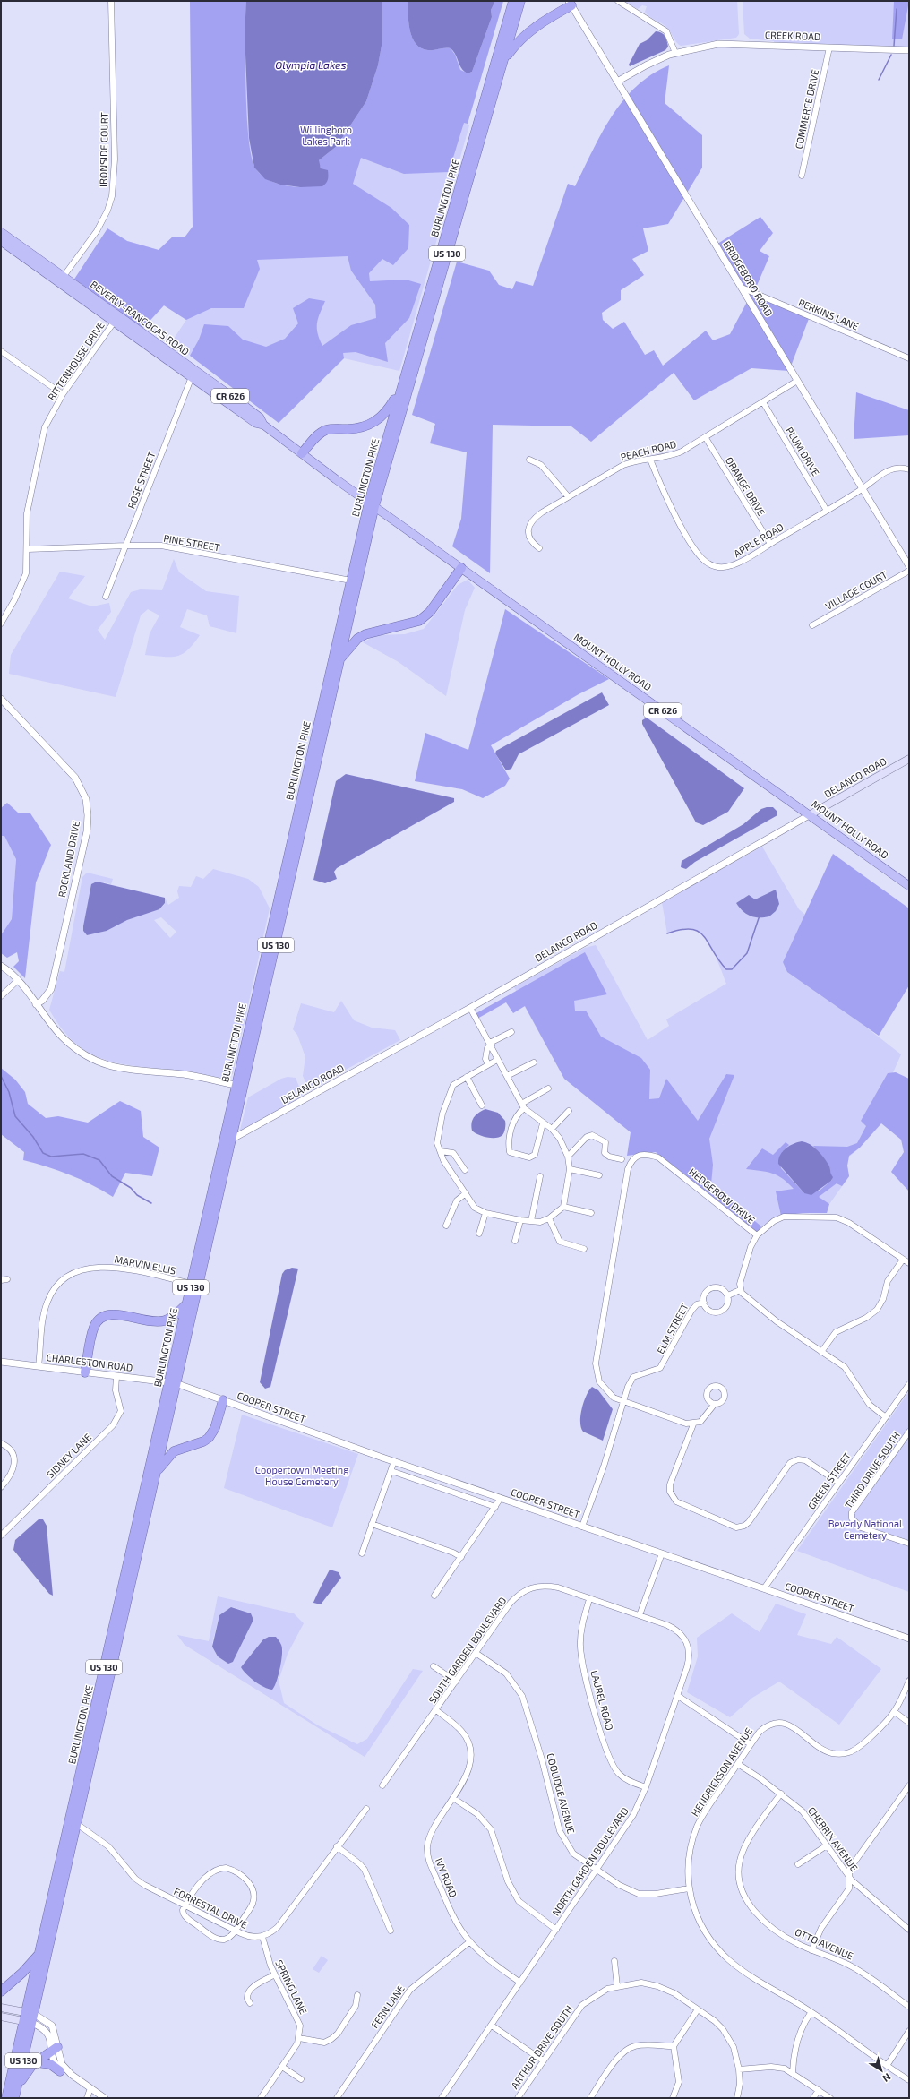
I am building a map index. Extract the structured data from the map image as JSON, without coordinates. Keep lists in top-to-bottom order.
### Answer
{
  "streets": {
    "highway": ["BURLINGTON PIKE", "US 130"],
    "main road": [
      "BEVERLY-RANCOCAS ROAD",
      "CR 626",
      "MOUNT HOLLY ROAD",
      "DELANCO ROAD"
    ],
    "street": [
      "CREEK ROAD",
      "COMMERCE DRIVE",
      "IRONSIDE COURT",
      "BRIDGEBORO ROAD",
      "PERKINS LANE",
      "RITTENHOUSE DRIVE",
      "PEACH ROAD",
      "PLUM DRIVE",
      "ROSE STREET",
      "ORANGE DRIVE",
      "APPLE ROAD",
      "PINE STREET",
      "VILLAGE COURT",
      "ROCKLAND DRIVE",
      "HEDGEROW DRIVE",
      "MARVIN ELLIS",
      "ELM STREET",
      "CHARLESTON ROAD",
      "COOPER STREET",
      "SIDNEY LANE",
      "THIRD DRIVE SOUTH",
      "GREEN STREET",
      "SOUTH GARDEN BOULEVARD",
      "LAUREL ROAD",
      "HENDRICKSON AVENUE",
      "COOLIDGE AVENUE",
      "CHERRIX AVENUE",
      "NORTH GARDEN BOULEVARD",
      "IVY ROAD",
      "FORRESTAL DRIVE",
      "OTTO AVENUE",
      "SPRING LANE",
      "FERN LANE",
      "ARTHUR DRIVE SOUTH"
    ]
  },
  "crossings": [
    ["CREEK ROAD", "COMMERCE DRIVE"],
    ["CREEK ROAD", "BRIDGEBORO ROAD"],
    ["IRONSIDE COURT", "BEVERLY-RANCOCAS ROAD"],
    ["BURLINGTON PIKE", "BEVERLY-RANCOCAS ROAD"],
    ["BURLINGTON PIKE", "PINE STREET"],
    ["BURLINGTON PIKE", "MOUNT HOLLY ROAD"],
    ["BURLINGTON PIKE", "DELANCO ROAD"],
    ["BURLINGTON PIKE", "MARVIN ELLIS"],
    ["BURLINGTON PIKE", "CHARLESTON ROAD"],
    ["BURLINGTON PIKE", "COOPER STREET"],
    ["BURLINGTON PIKE", "FORRESTAL DRIVE"],
    ["BRIDGEBORO ROAD", "PERKINS LANE"],
    ["BRIDGEBORO ROAD", "PEACH ROAD"],
    ["BRIDGEBORO ROAD", "APPLE ROAD"],
    ["BEVERLY-RANCOCAS ROAD", "RITTENHOUSE DRIVE"],
    ["BEVERLY-RANCOCAS ROAD", "ROSE STREET"],
    ["BEVERLY-RANCOCAS ROAD", "MOUNT HOLLY ROAD"],
    ["RITTENHOUSE DRIVE", "PINE STREET"],
    ["PEACH ROAD", "PLUM DRIVE"],
    ["PEACH ROAD", "ORANGE DRIVE"],
    ["PEACH ROAD", "APPLE ROAD"],
    ["PLUM DRIVE", "APPLE ROAD"],
    ["ROSE STREET", "PINE STREET"],
    ["ORANGE DRIVE", "APPLE ROAD"],
    ["MOUNT HOLLY ROAD", "DELANCO ROAD"],
    ["HEDGEROW DRIVE", "ELM STREET"],
    ["MARVIN ELLIS", "CHARLESTON ROAD"],
    ["ELM STREET", "COOPER STREET"],
    ["CHARLESTON ROAD", "COOPER STREET"],
    ["CHARLESTON ROAD", "SIDNEY LANE"],
    ["COOPER STREET", "GREEN STREET"],
    ["SOUTH GARDEN BOULEVARD", "LAUREL ROAD"],
    ["SOUTH GARDEN BOULEVARD", "COOLIDGE AVENUE"],
    ["SOUTH GARDEN BOULEVARD", "NORTH GARDEN BOULEVARD"],
    ["SOUTH GARDEN BOULEVARD", "IVY ROAD"],
    ["LAUREL ROAD", "NORTH GARDEN BOULEVARD"],
    ["HENDRICKSON AVENUE", "COOLIDGE AVENUE"],
    ["HENDRICKSON AVENUE", "CHERRIX AVENUE"],
    ["COOLIDGE AVENUE", "NORTH GARDEN BOULEVARD"],
    ["CHERRIX AVENUE", "OTTO AVENUE"],
    ["NORTH GARDEN BOULEVARD", "IVY ROAD"],
    ["IVY ROAD", "FERN LANE"],
    ["FORRESTAL DRIVE", "SPRING LANE"]
  ],
  "water": ["Olympia Lakes"],
  "parks": ["Willingboro Lakes Park", "Coopertown Meeting House Cemetery", "Beverly National Cemetery"],
  "north": "bottom right"
}
